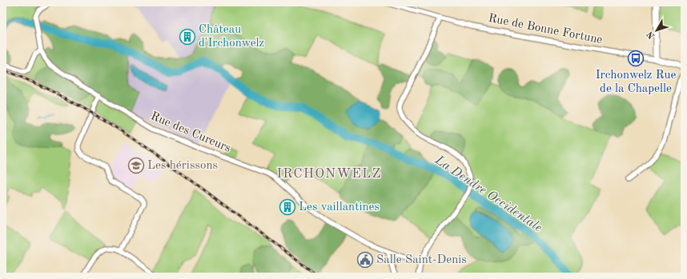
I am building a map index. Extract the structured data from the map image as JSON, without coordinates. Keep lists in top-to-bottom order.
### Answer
{
  "streets": {
    "street": ["Rue de Bonne Fortune", "Rue des Cureurs"]
  },
  "districts": ["IRCHONWELZ"],
  "water": ["La Dendre Occidentale"],
  "places": {
    "building": ["Château d'Irchonwelz", "Les vaillantines"],
    "bus stop": ["Irchonwelz Rue de la Chapelle"],
    "school or university": ["Les hérissons"],
    "public building": ["Salle Saint-Denis"]
  },
  "north": "bottom left"
}
